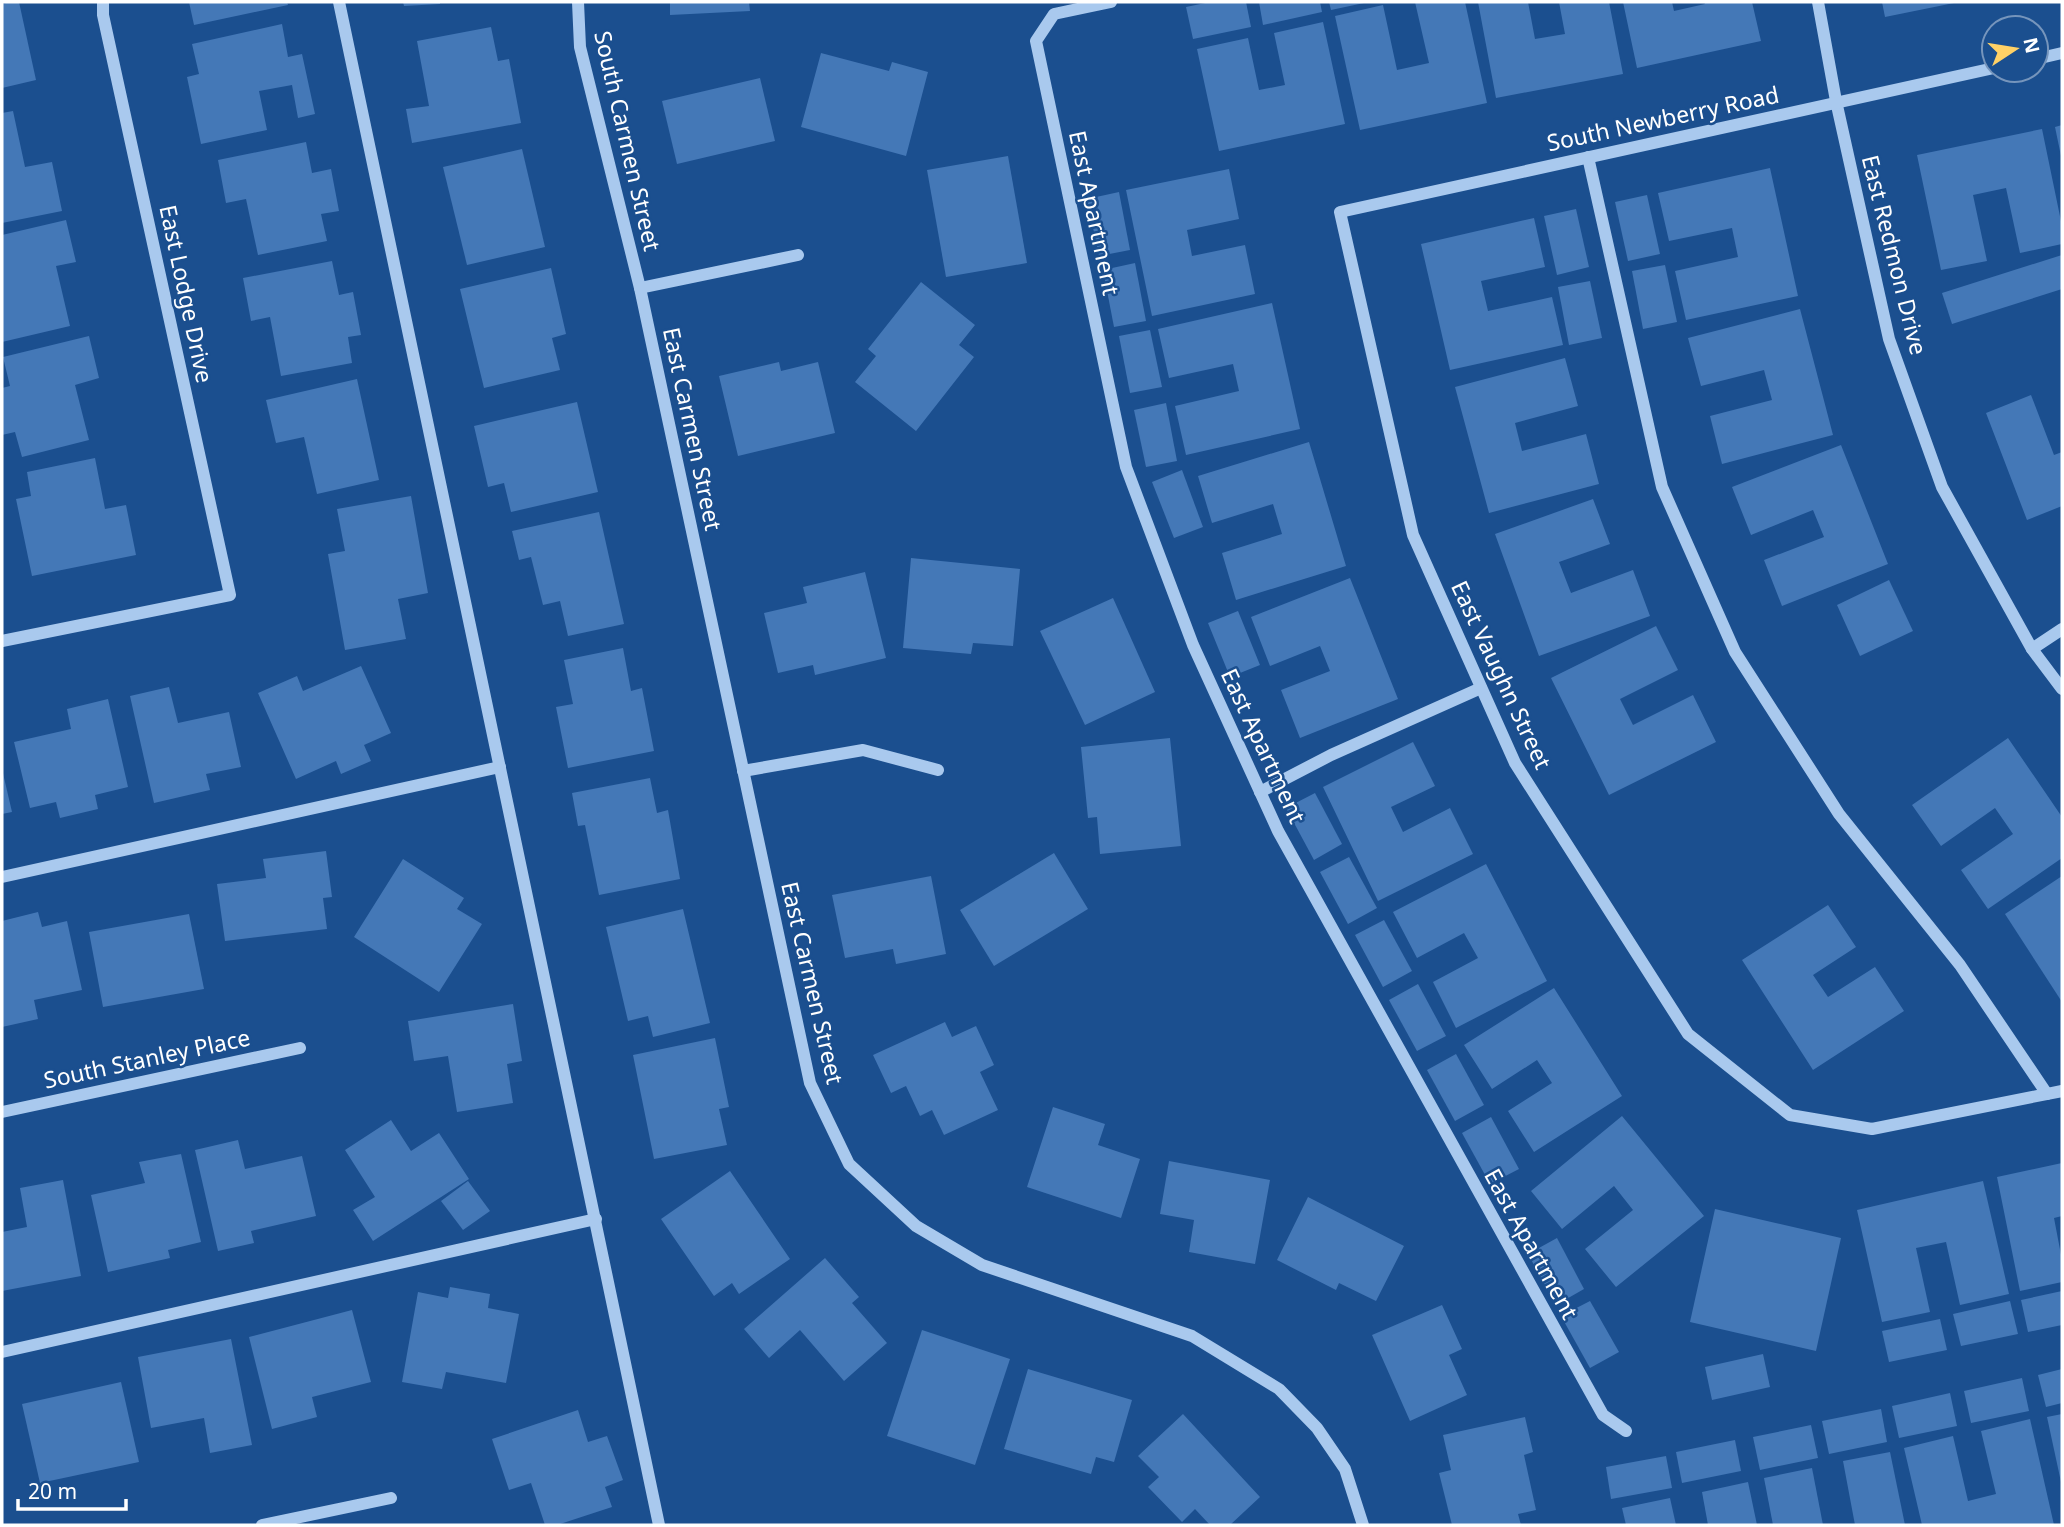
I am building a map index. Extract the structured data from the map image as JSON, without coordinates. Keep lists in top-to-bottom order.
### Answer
{
  "streets": {
    "street": [
      "South Newberry Road",
      "South Carmen Street",
      "East Apartment",
      "East Redmon Drive",
      "East Lodge Drive",
      "East Carmen Street",
      "East Vaughn Street",
      "South Stanley Place"
    ]
  },
  "crossings": [
    ["South Newberry Road", "East Redmon Drive"],
    ["South Newberry Road", "East Vaughn Street"],
    ["South Carmen Street", "East Carmen Street"]
  ],
  "scale_bar": "20 m",
  "north": "right"
}
